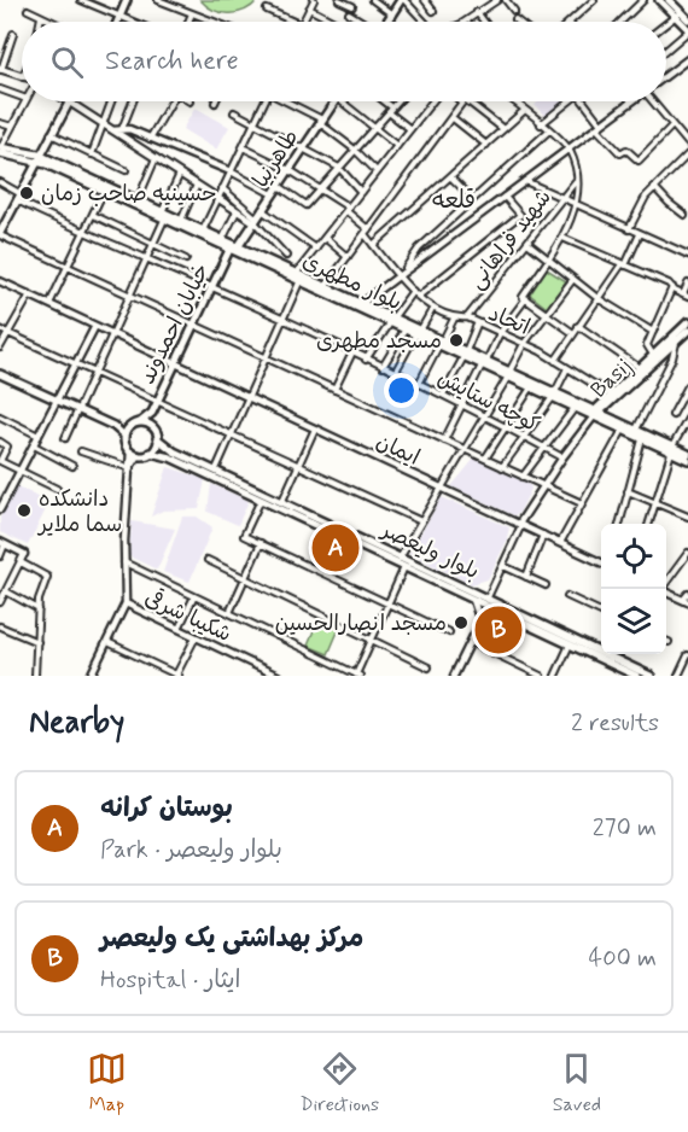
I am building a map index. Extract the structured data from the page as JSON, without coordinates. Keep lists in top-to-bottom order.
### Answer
{
  "streets": {
    "main road": [
      "طاهرنیا",
      "بلوار مطهری",
      "خیابان احمدوند",
      "Basij",
      "بلوار ولیعصر"
    ],
    "street": [
      "شهید فراهانی",
      "اتحاد",
      "کوچه ستایش",
      "ایمان",
      "شکیبا شرقی"
    ]
  },
  "crossings": [
    ["طاهرنیا", "بلوار مطهری"],
    ["طاهرنیا", "اتحاد"],
    ["شهید فراهانی", "اتحاد"],
    ["بلوار مطهری", "خیابان احمدوند"],
    ["بلوار مطهری", "Basij"],
    ["اتحاد", "Basij"],
    ["خیابان احمدوند", "کوچه ستایش"],
    ["خیابان احمدوند", "ایمان"]
  ],
  "districts": ["قلعه"],
  "places": [
    "حسینیه صاحب زمان",
    "مسجد مطهری",
    "دانشکده سما ملایر",
    "مسجد انصارالحسین"
  ],
  "page": {
    "search": "Search here",
    "pins": ["A", "B"],
    "heading": ["Nearby", "2 results"],
    "list": [
      {
        "mark": "A",
        "name": "بوستان کرانه",
        "note": "Park · بلوار ولیعصر",
        "value": "270 m"
      },
      {
        "mark": "B",
        "name": "مرکز بهداشتی یک ولیعصر",
        "note": "Hospital · ایثار",
        "value": "400 m"
      }
    ],
    "nav": ["Map", "Directions", "Saved"]
  }
}
